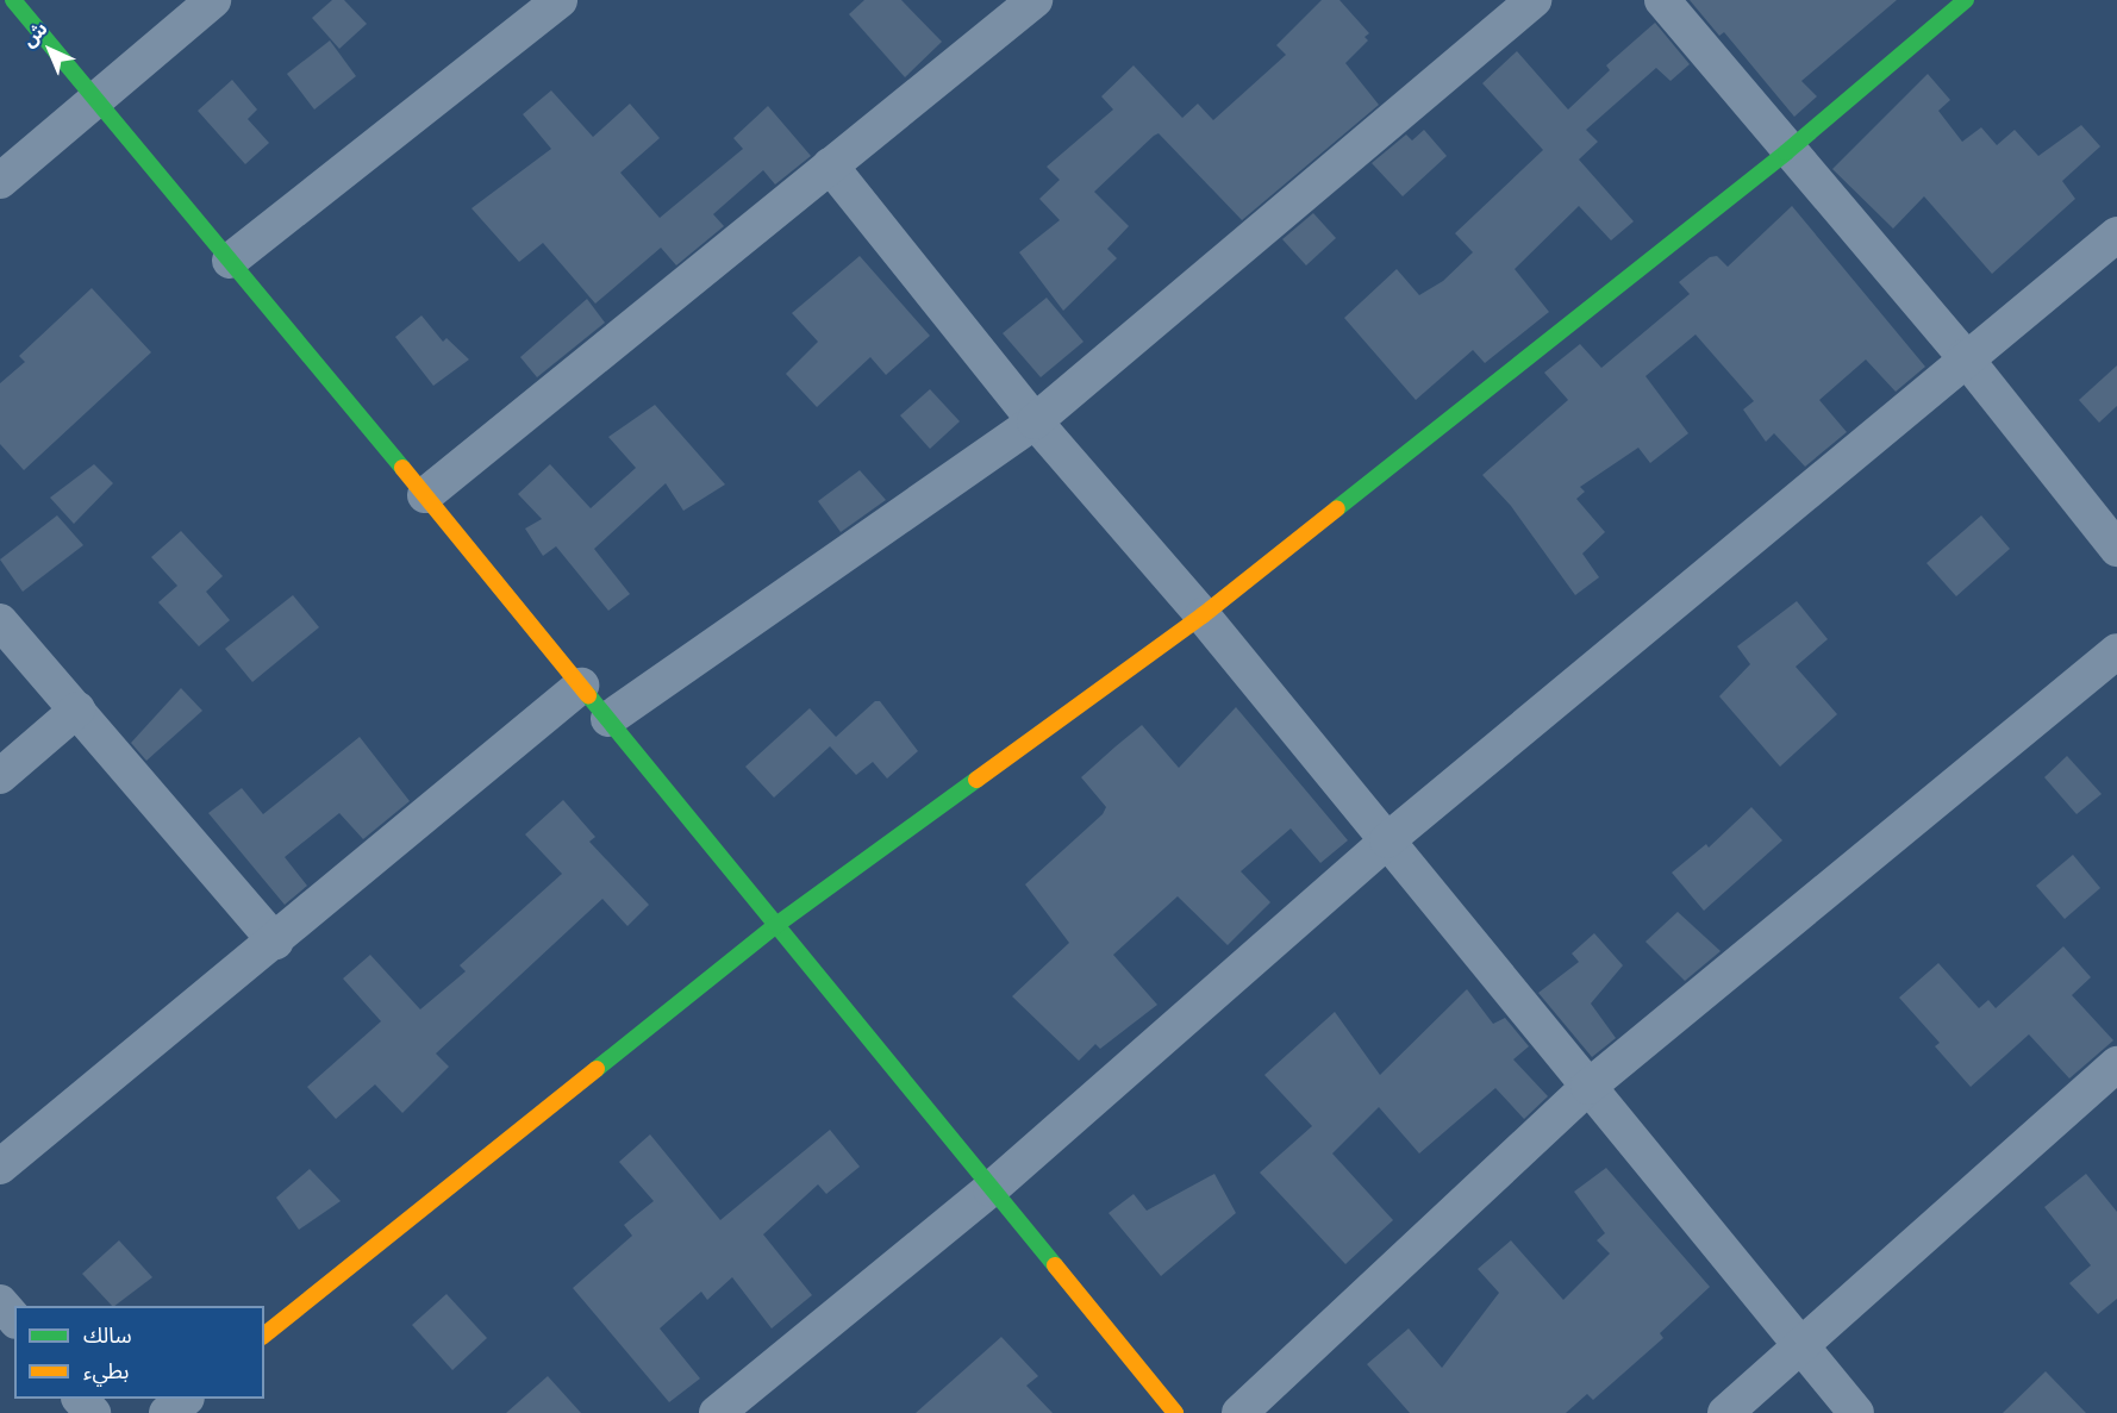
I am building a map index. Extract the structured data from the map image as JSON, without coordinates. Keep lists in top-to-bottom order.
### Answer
{
  "legend": ["سالك", "بطيء"],
  "north": "top left"
}
